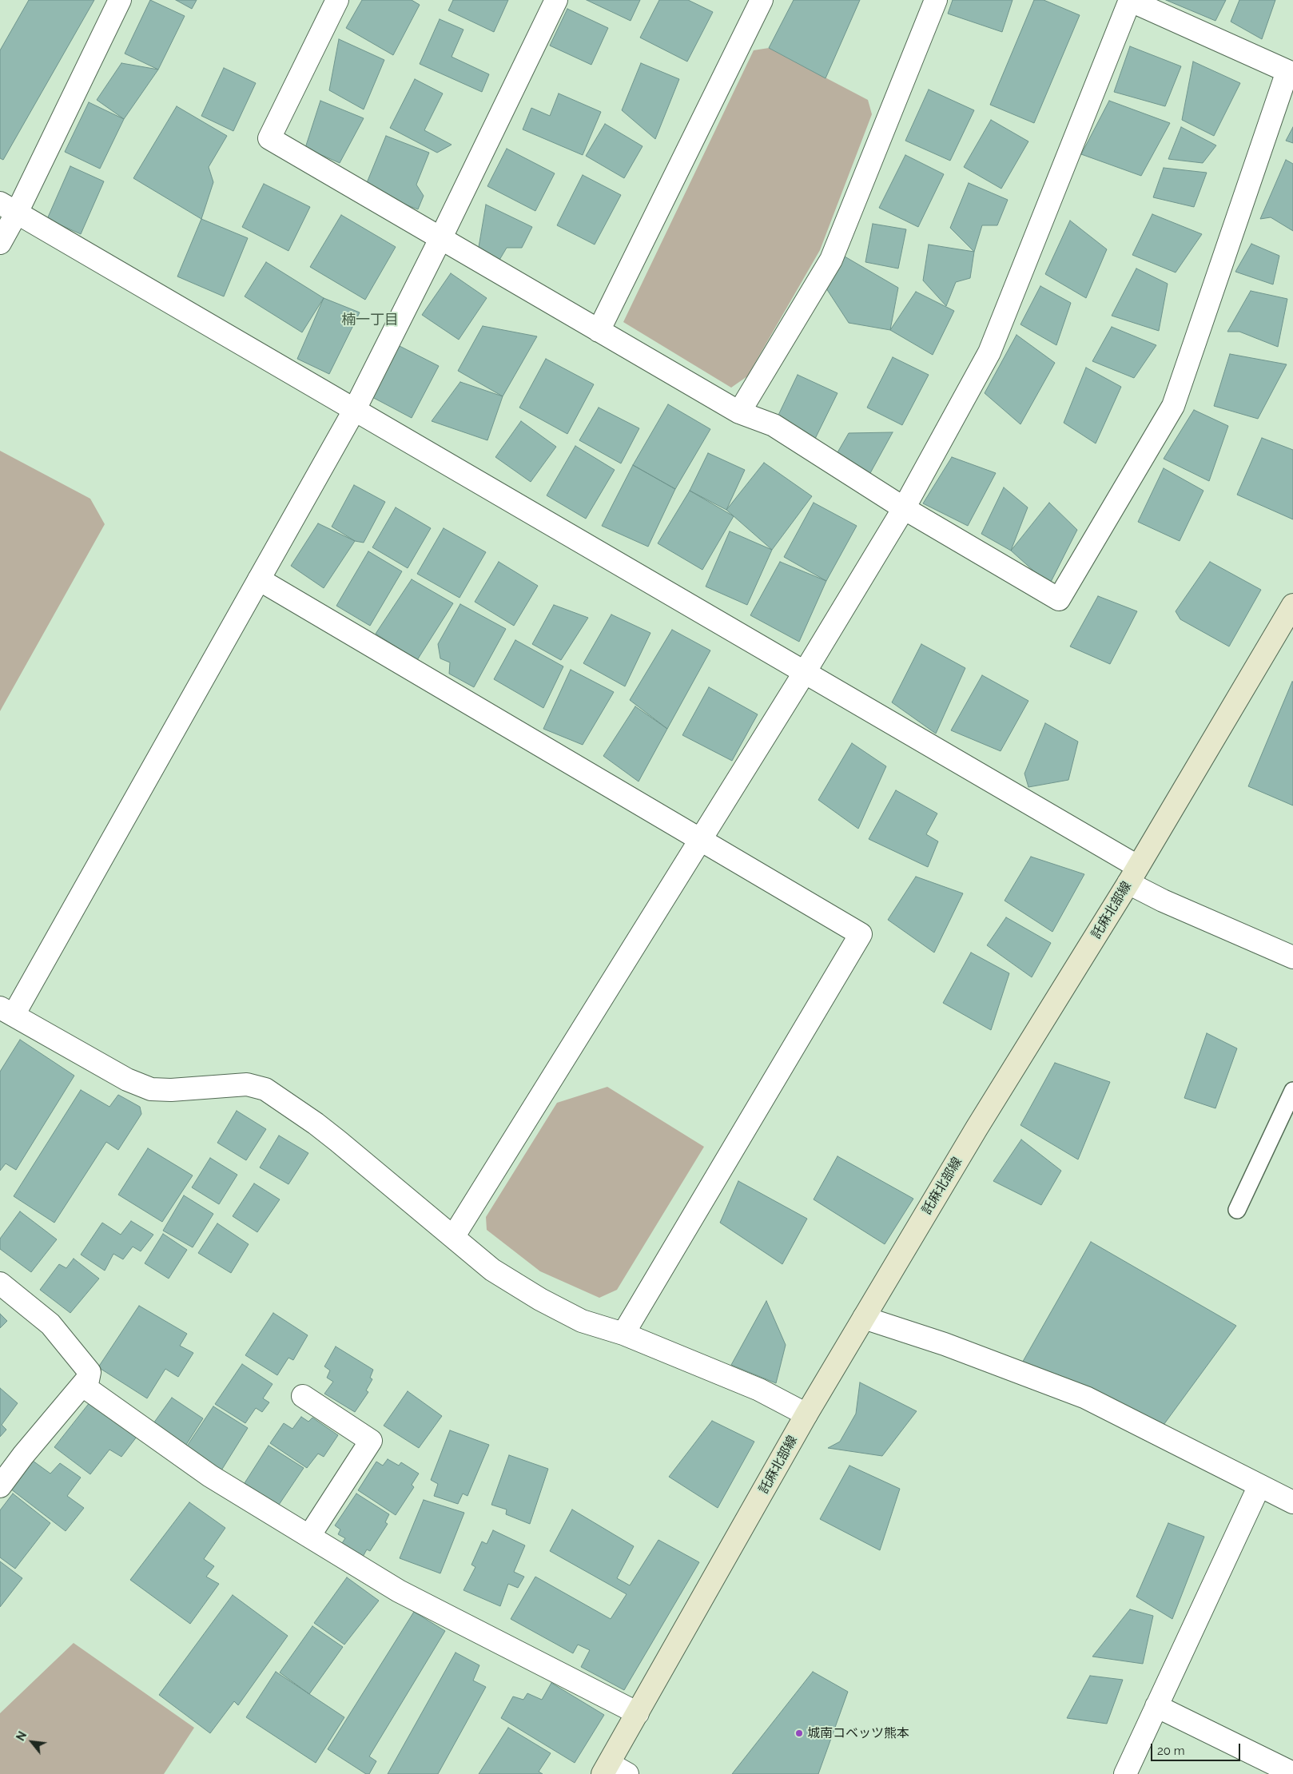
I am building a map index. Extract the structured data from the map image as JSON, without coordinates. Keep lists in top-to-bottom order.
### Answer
{
  "streets": {
    "main road": ["託麻北部線"]
  },
  "districts": ["楠一丁目"],
  "places": ["城南コベッツ熊本"],
  "scale_bar": "20 m",
  "north": "top left"
}
